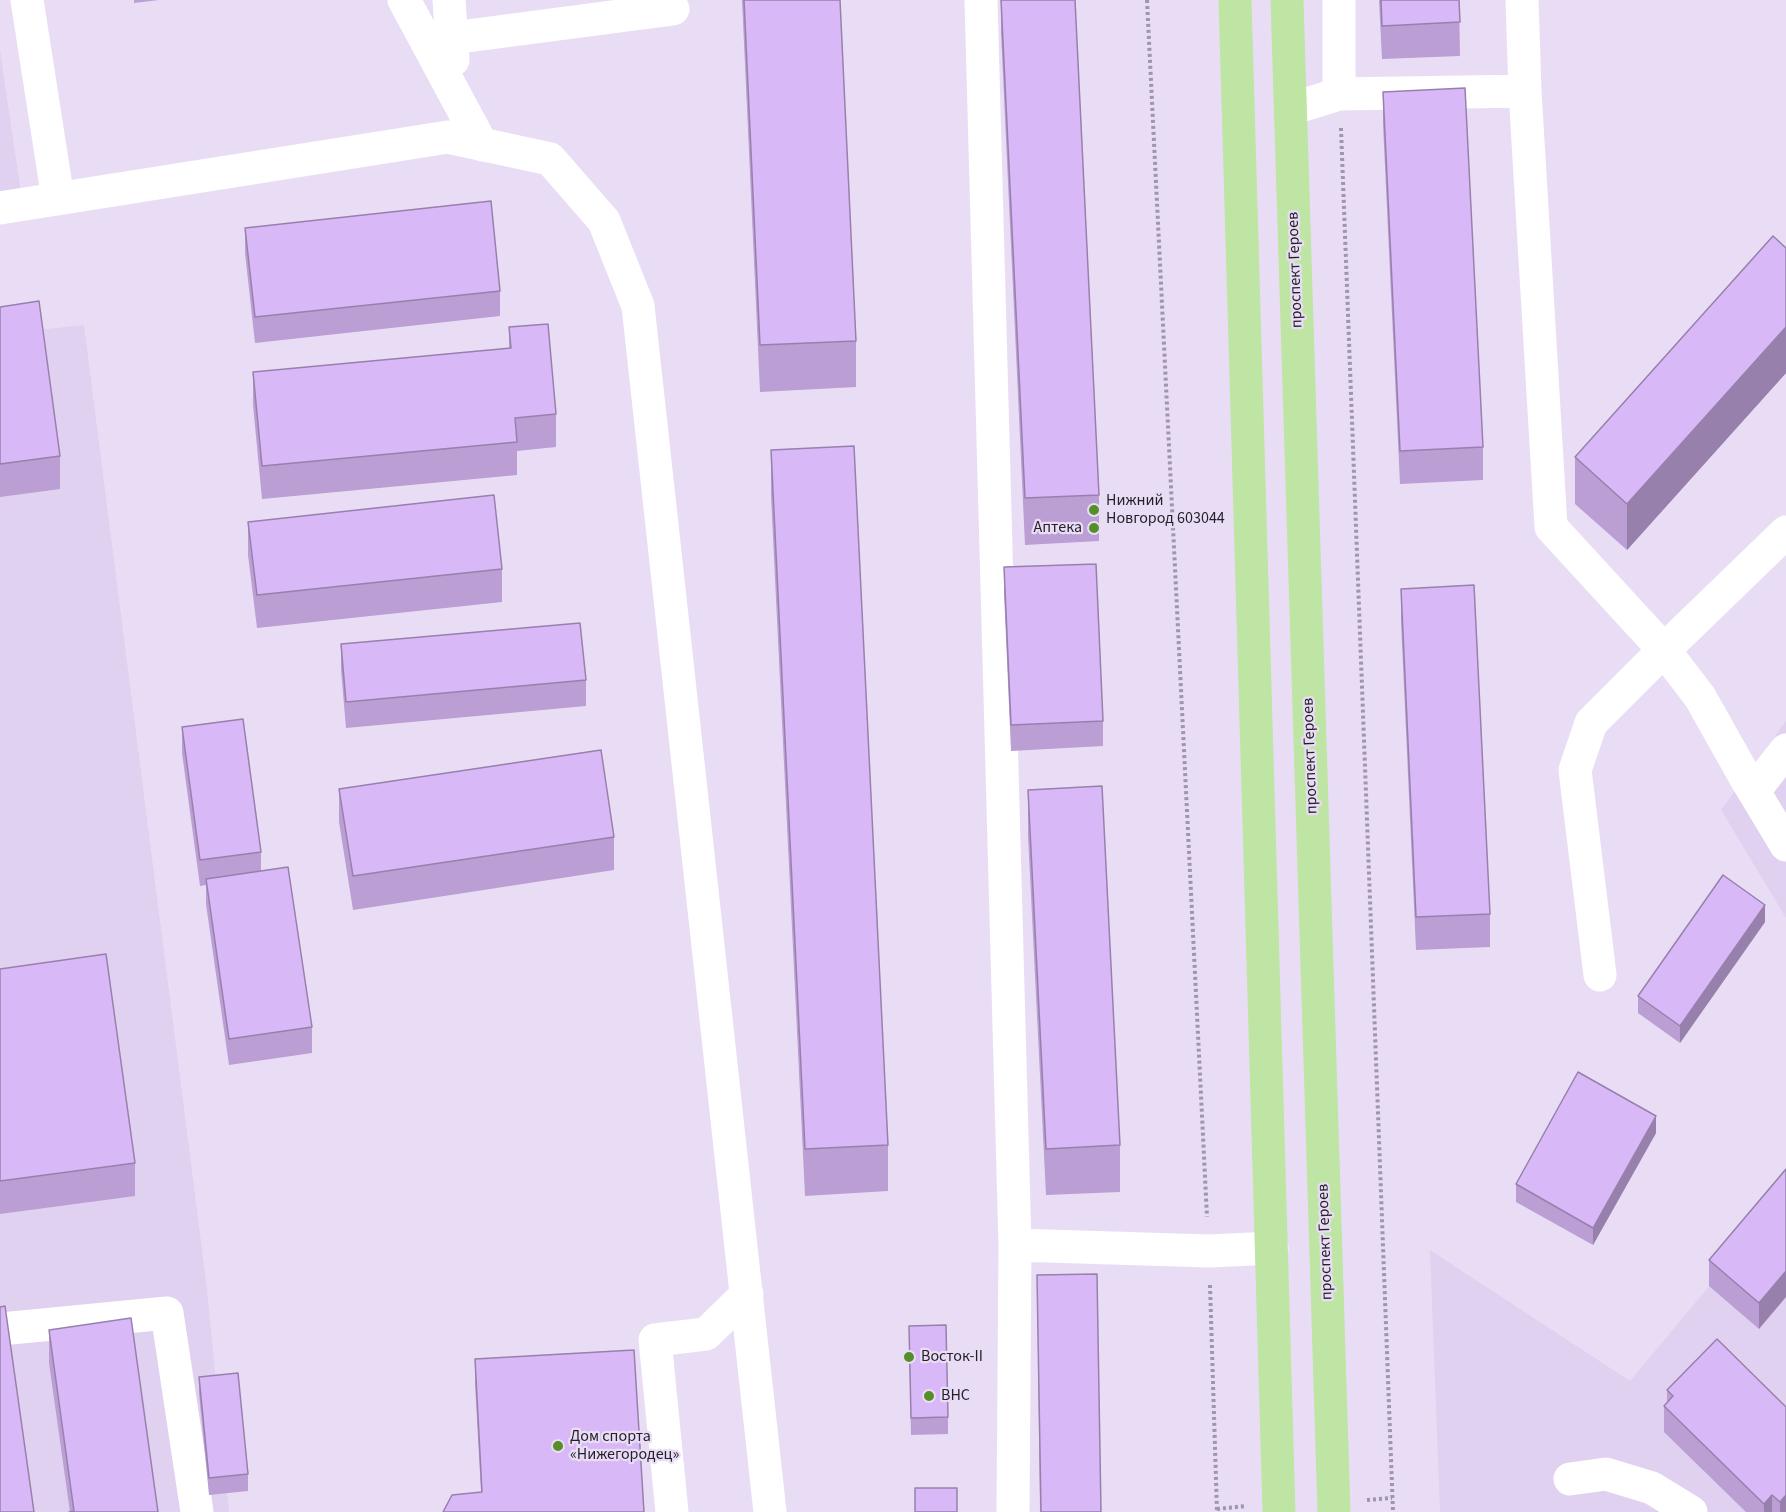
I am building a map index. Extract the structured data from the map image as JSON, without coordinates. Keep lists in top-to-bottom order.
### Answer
{
  "streets": {
    "main road": ["проспект Героев"]
  },
  "places": [
    "Нижний Новгород 603044",
    "Аптека",
    "Восток-II",
    "ВНС",
    "Дом спорта «Нижегородец»"
  ]
}
